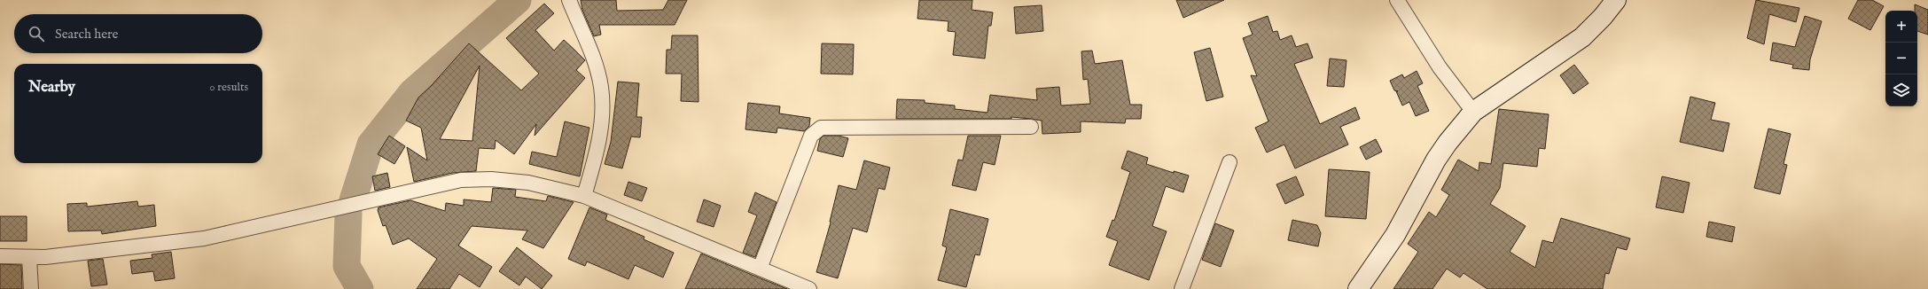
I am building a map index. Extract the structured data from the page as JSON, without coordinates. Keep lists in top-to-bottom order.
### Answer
{
  "page": {
    "map_buttons": ["+", "−"],
    "search": "Search here",
    "heading": ["Nearby", "0 results"]
  }
}
